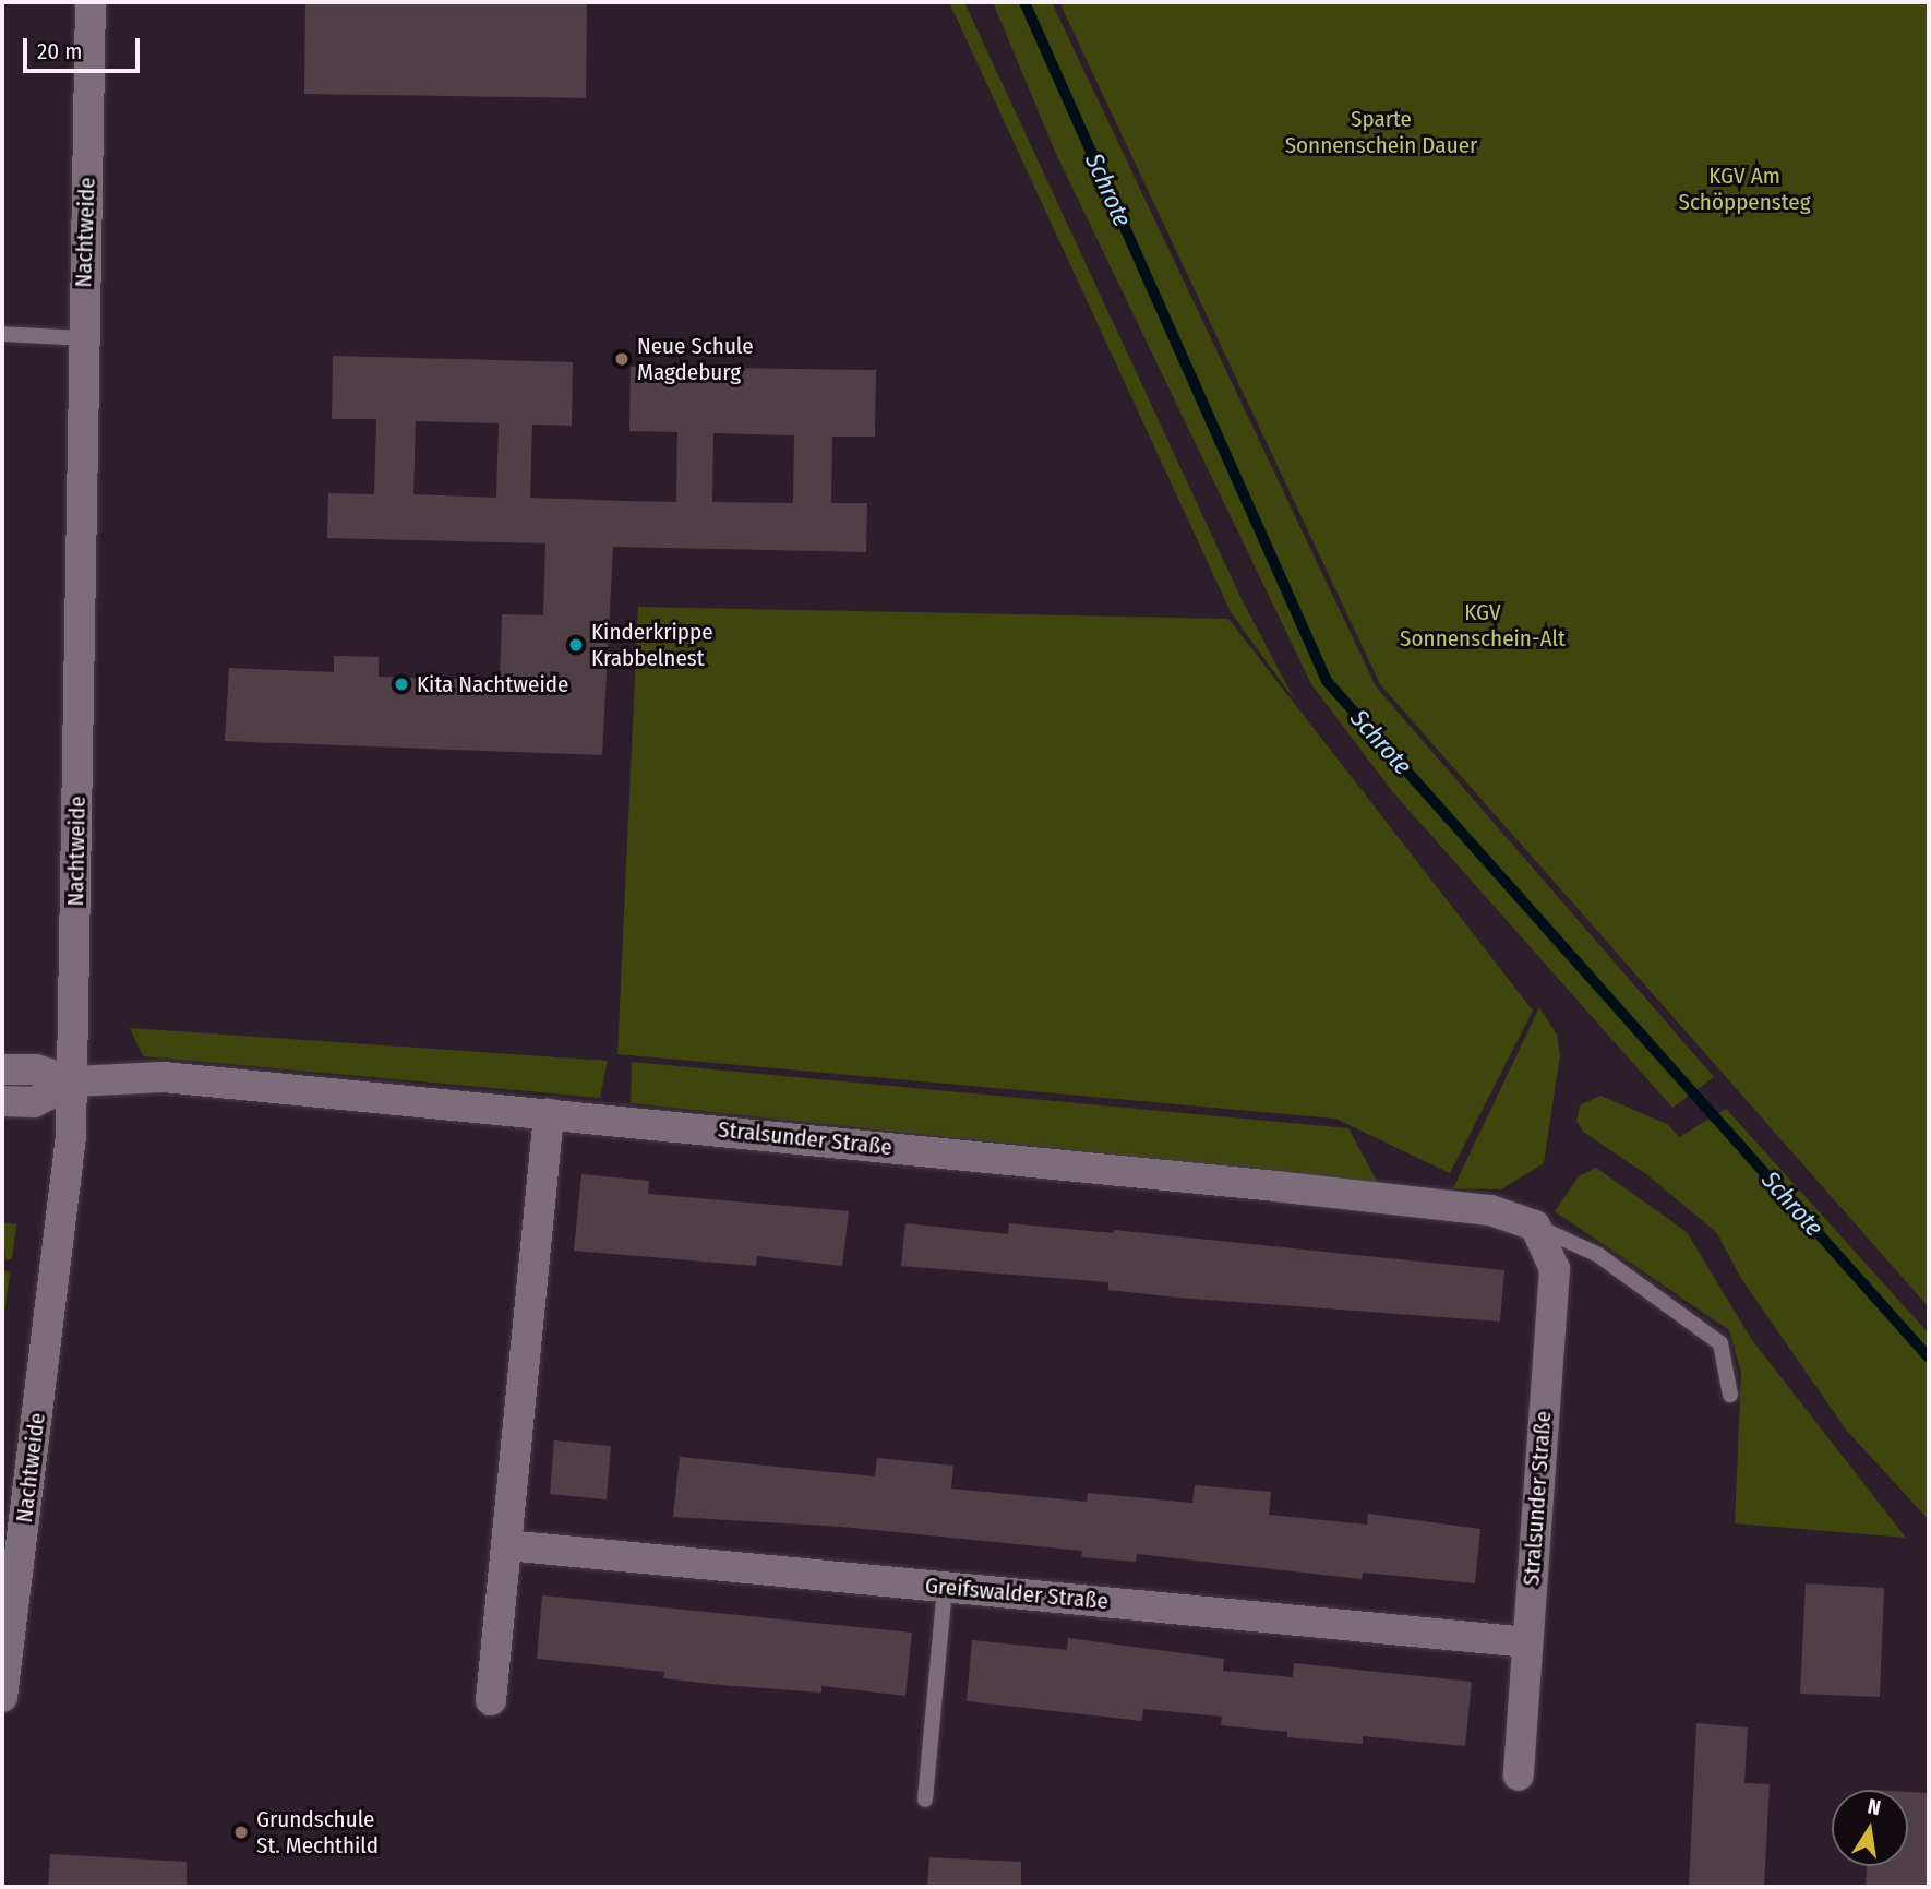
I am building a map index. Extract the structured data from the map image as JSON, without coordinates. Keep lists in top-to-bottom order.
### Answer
{
  "streets": {
    "street": ["Nachtweide", "Stralsunder Straße", "Greifswalder Straße"]
  },
  "crossings": [
    ["Nachtweide", "Stralsunder Straße"],
    ["Stralsunder Straße", "Greifswalder Straße"]
  ],
  "water": ["Schrote"],
  "parks": ["Sparte Sonnenschein Dauer", "KGV Am Schöppensteg", "KGV Sonnenschein-Alt"],
  "places": [
    "Neue Schule Magdeburg",
    "Kinderkrippe Krabbelnest",
    "Kita Nachtweide",
    "Grundschule St. Mechthild"
  ],
  "scale_bar": "20 m",
  "north": "top"
}
